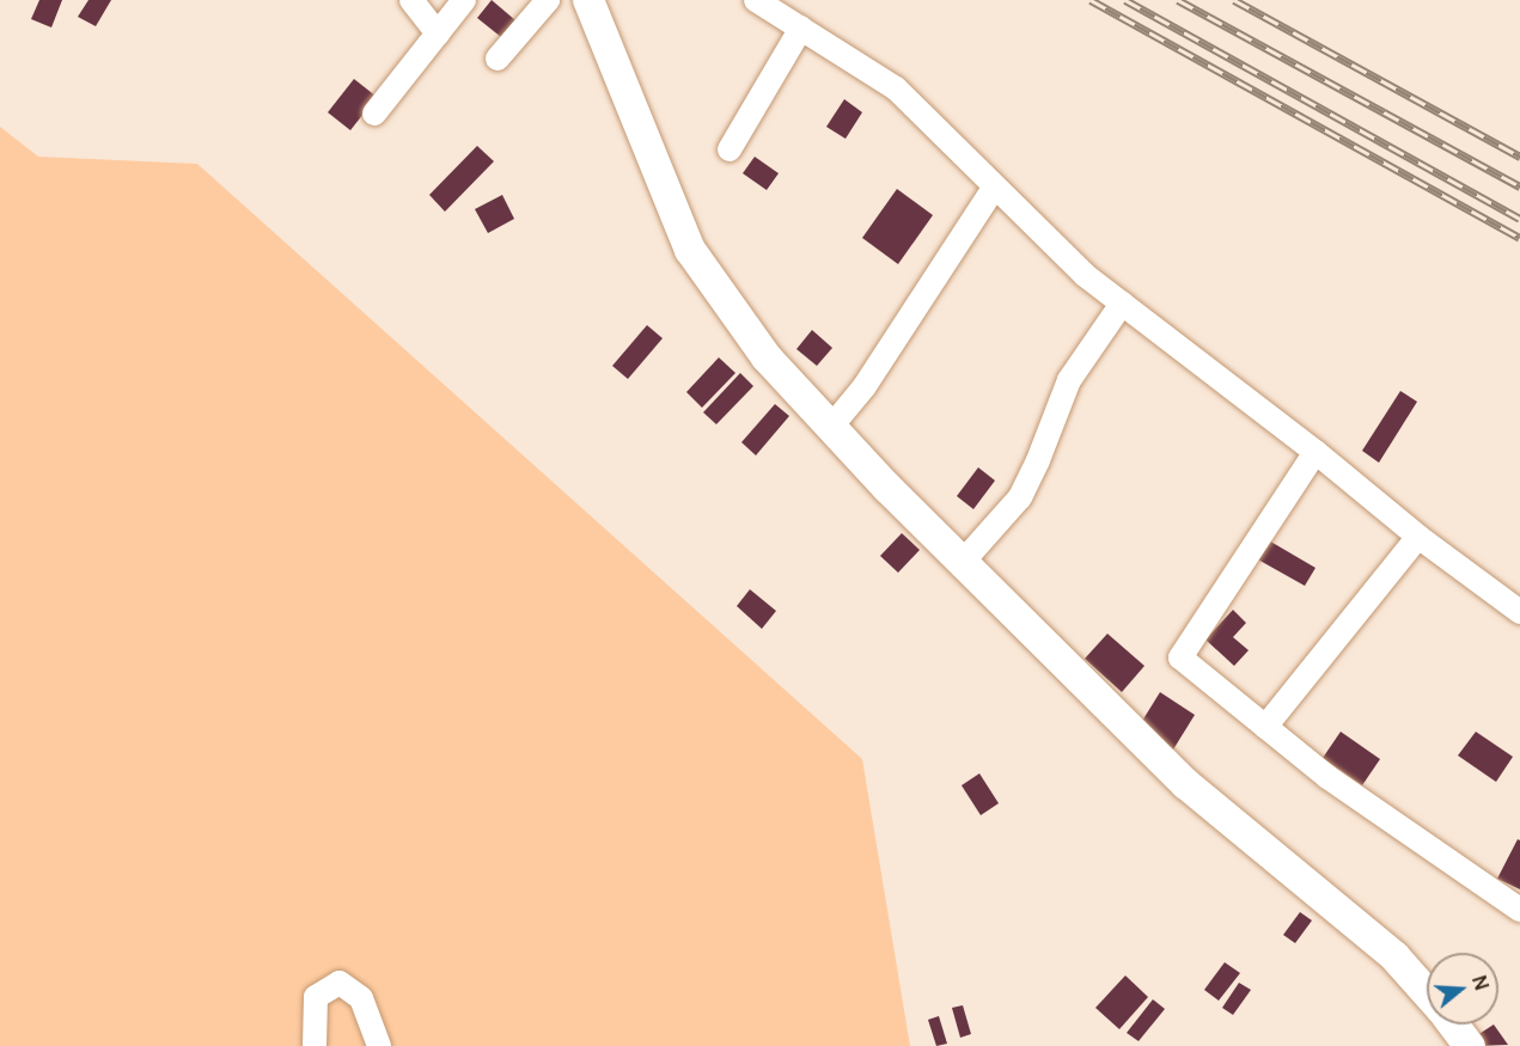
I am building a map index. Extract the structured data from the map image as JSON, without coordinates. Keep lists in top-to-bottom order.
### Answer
{
  "north": "right"
}
